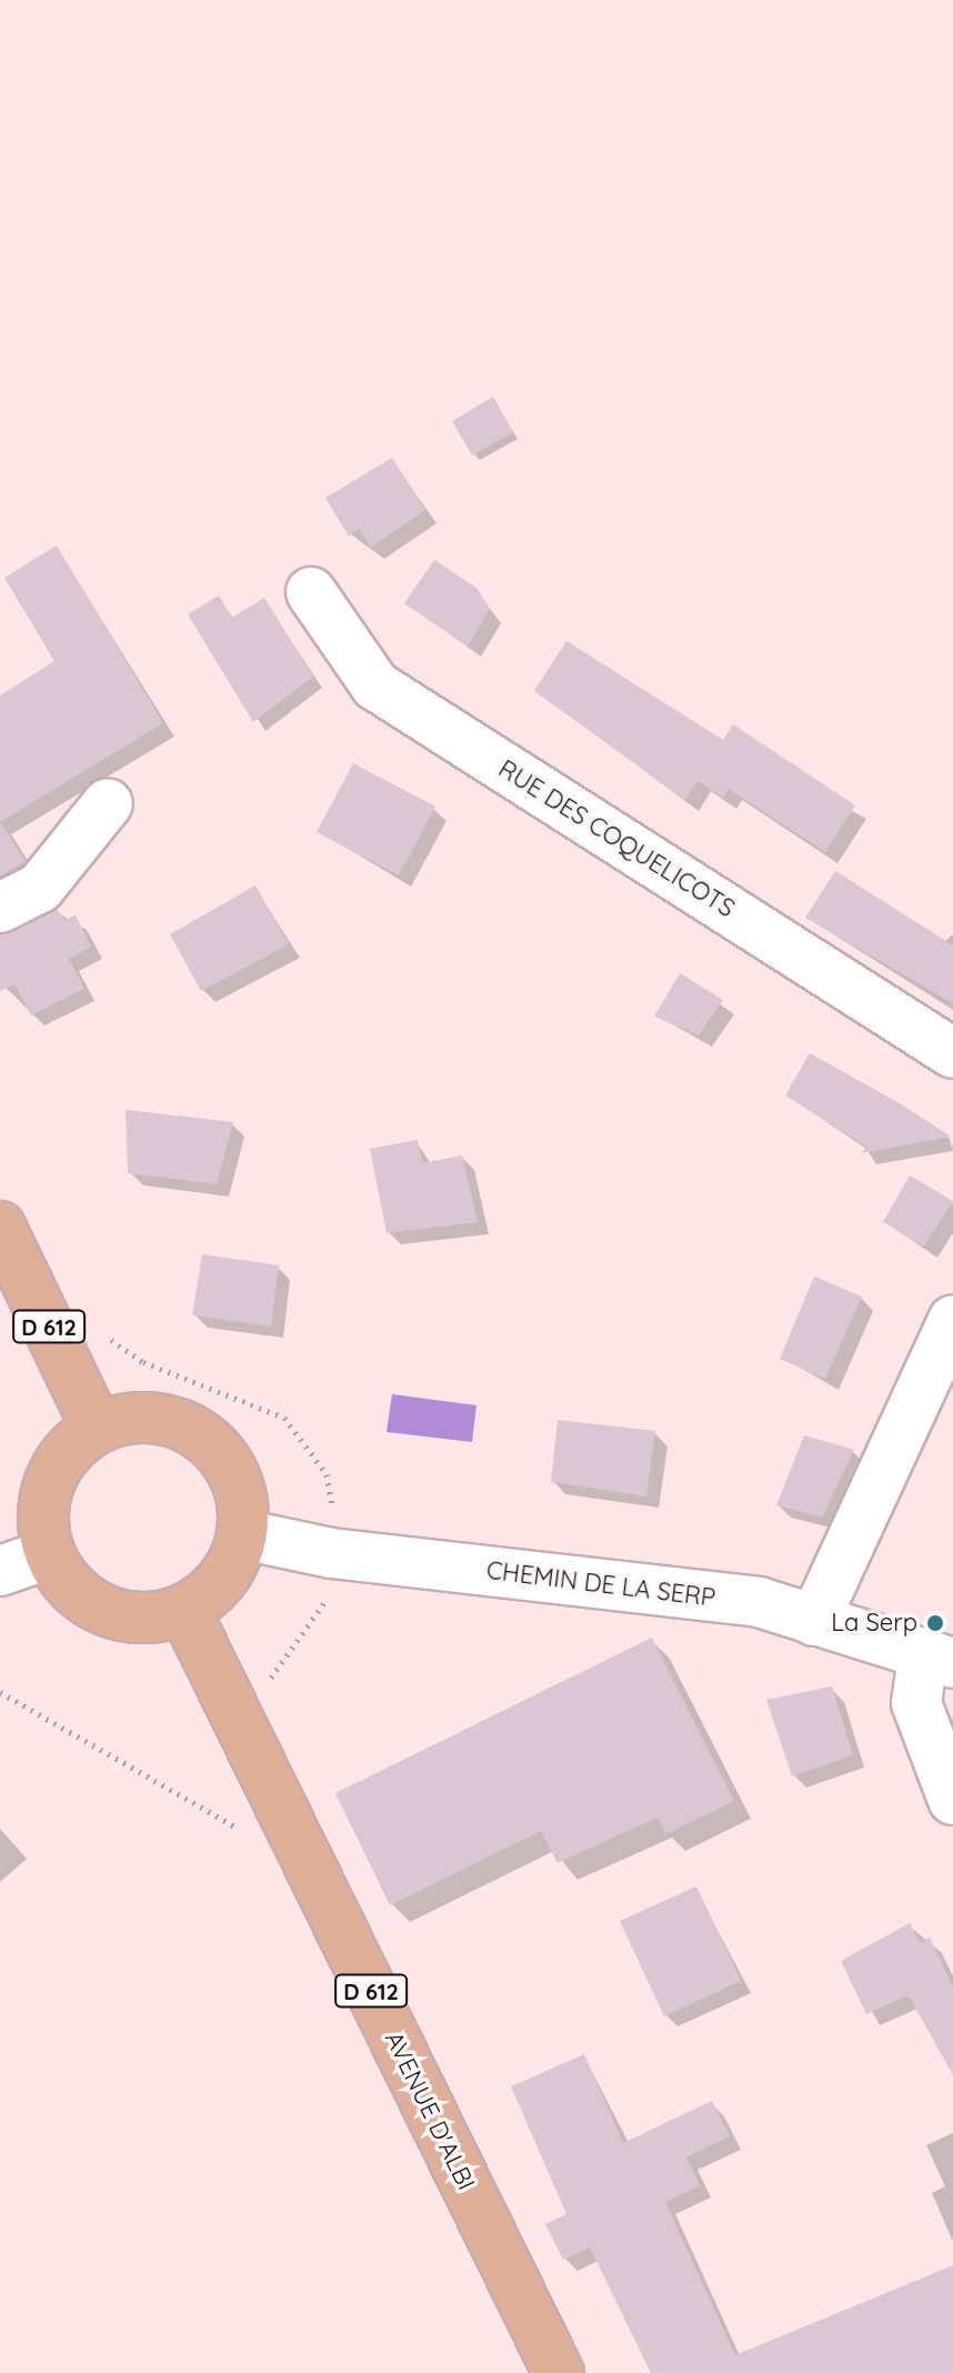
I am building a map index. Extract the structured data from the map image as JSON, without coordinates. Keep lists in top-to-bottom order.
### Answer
{
  "streets": {
    "main road": ["D 612", "AVENUE D'ALBI"],
    "street": ["RUE DES COQUELICOTS", "CHEMIN DE LA SERP"]
  },
  "crossings": [
    ["D 612", "CHEMIN DE LA SERP"],
    ["D 612", "AVENUE D'ALBI"],
    ["CHEMIN DE LA SERP", "AVENUE D'ALBI"]
  ],
  "places": ["La Serp"]
}
